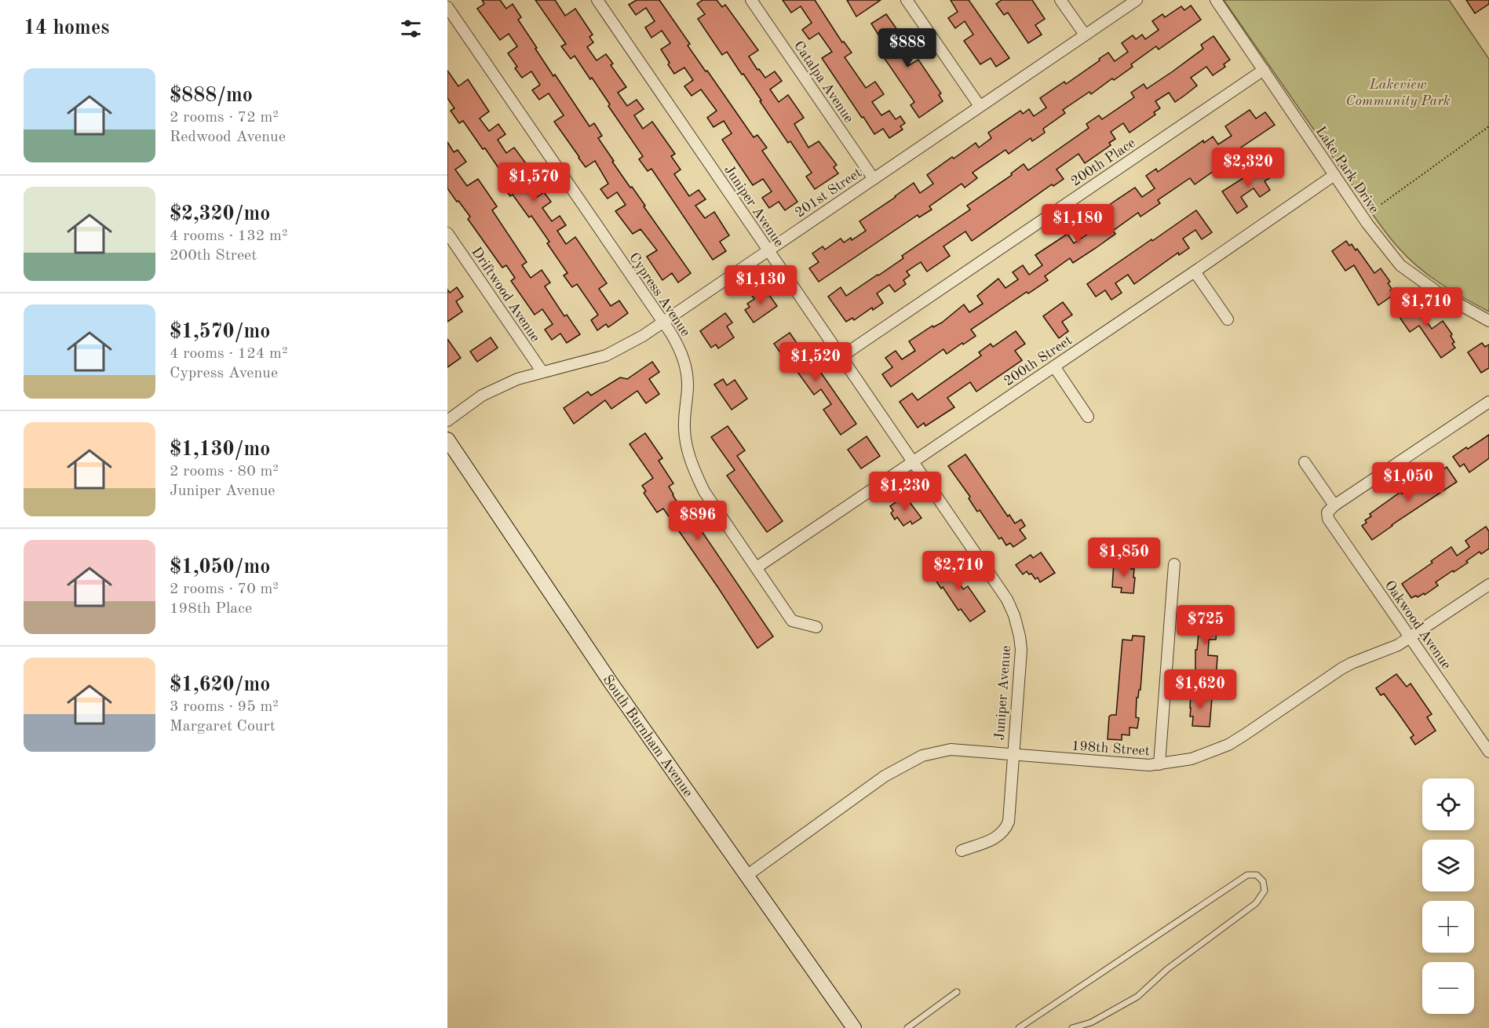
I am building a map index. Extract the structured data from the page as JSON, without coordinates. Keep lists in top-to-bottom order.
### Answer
{
  "streets": {
    "main road": ["South Burnham Avenue"],
    "street": [
      "Catalpa Avenue",
      "200th Place",
      "Lake Park Drive",
      "201st Street",
      "Juniper Avenue",
      "Driftwood Avenue",
      "Cypress Avenue",
      "200th Street",
      "Oakwood Avenue",
      "198th Street"
    ]
  },
  "crossings": [
    ["Catalpa Avenue", "201st Street"],
    ["200th Place", "Lake Park Drive"],
    ["200th Place", "Juniper Avenue"],
    ["Lake Park Drive", "200th Street"],
    ["201st Street", "Juniper Avenue"],
    ["201st Street", "Driftwood Avenue"],
    ["201st Street", "Cypress Avenue"],
    ["Juniper Avenue", "200th Street"],
    ["Juniper Avenue", "198th Street"],
    ["Cypress Avenue", "200th Street"],
    ["Oakwood Avenue", "198th Street"],
    ["South Burnham Avenue", "198th Street"]
  ],
  "parks": ["Lakeview Community Park"],
  "page": {
    "heading": "14 homes",
    "price": [
      "$888",
      "$2,320",
      "$1,570",
      "$1,180",
      "$1,130",
      "$1,710",
      "$1,520",
      "$1,050",
      "$1,230",
      "$896",
      "$1,850",
      "$2,710",
      "$725",
      "$1,620"
    ],
    "list": [
      {
        "name": "$888/mo",
        "note": "2 rooms · 72 m² · Redwood Avenue"
      },
      {
        "name": "$2,320/mo",
        "note": "4 rooms · 132 m² · 200th Street"
      },
      {
        "name": "$1,570/mo",
        "note": "4 rooms · 124 m² · Cypress Avenue"
      },
      {
        "name": "$1,130/mo",
        "note": "2 rooms · 80 m² · Juniper Avenue"
      },
      {
        "name": "$1,050/mo",
        "note": "2 rooms · 70 m² · 198th Place"
      },
      {
        "name": "$1,620/mo",
        "note": "3 rooms · 95 m² · Margaret Court"
      }
    ],
    "map_buttons": ["+", "−"]
  }
}
